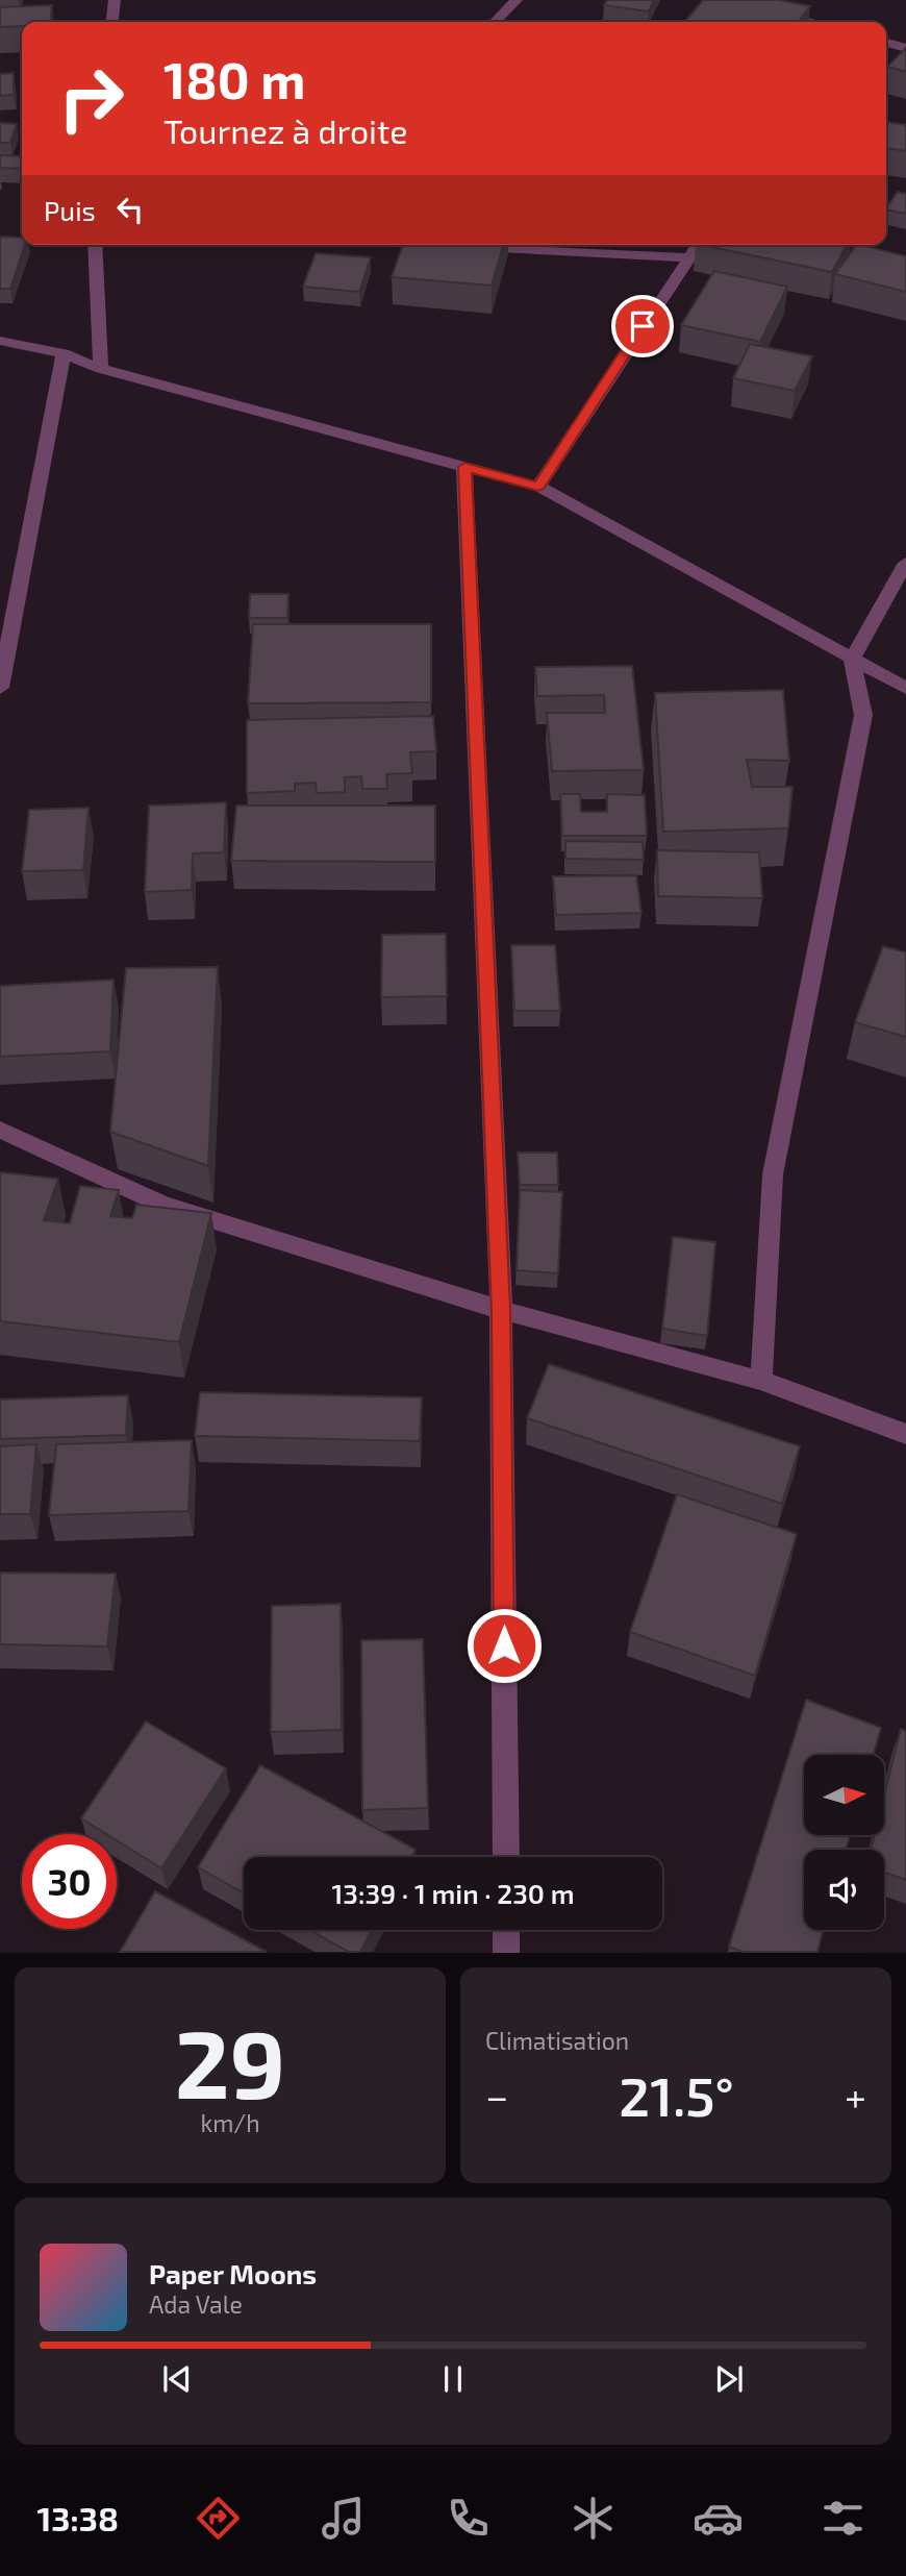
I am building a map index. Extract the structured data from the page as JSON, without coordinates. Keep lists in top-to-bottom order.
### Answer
{
  "north": "right",
  "page": {
    "turn": ["180 m", "Tournez à droite"],
    "then": "Puis",
    "limit": "30",
    "trip": "13:39 · 1 min · 230 m",
    "tile": [
      ["29", "km/h"],
      "Climatisation"
    ],
    "heat": ["−", "21.5°", "+"],
    "song": ["Paper Moons", "Ada Vale"],
    "tabs": "13:38"
  }
}
